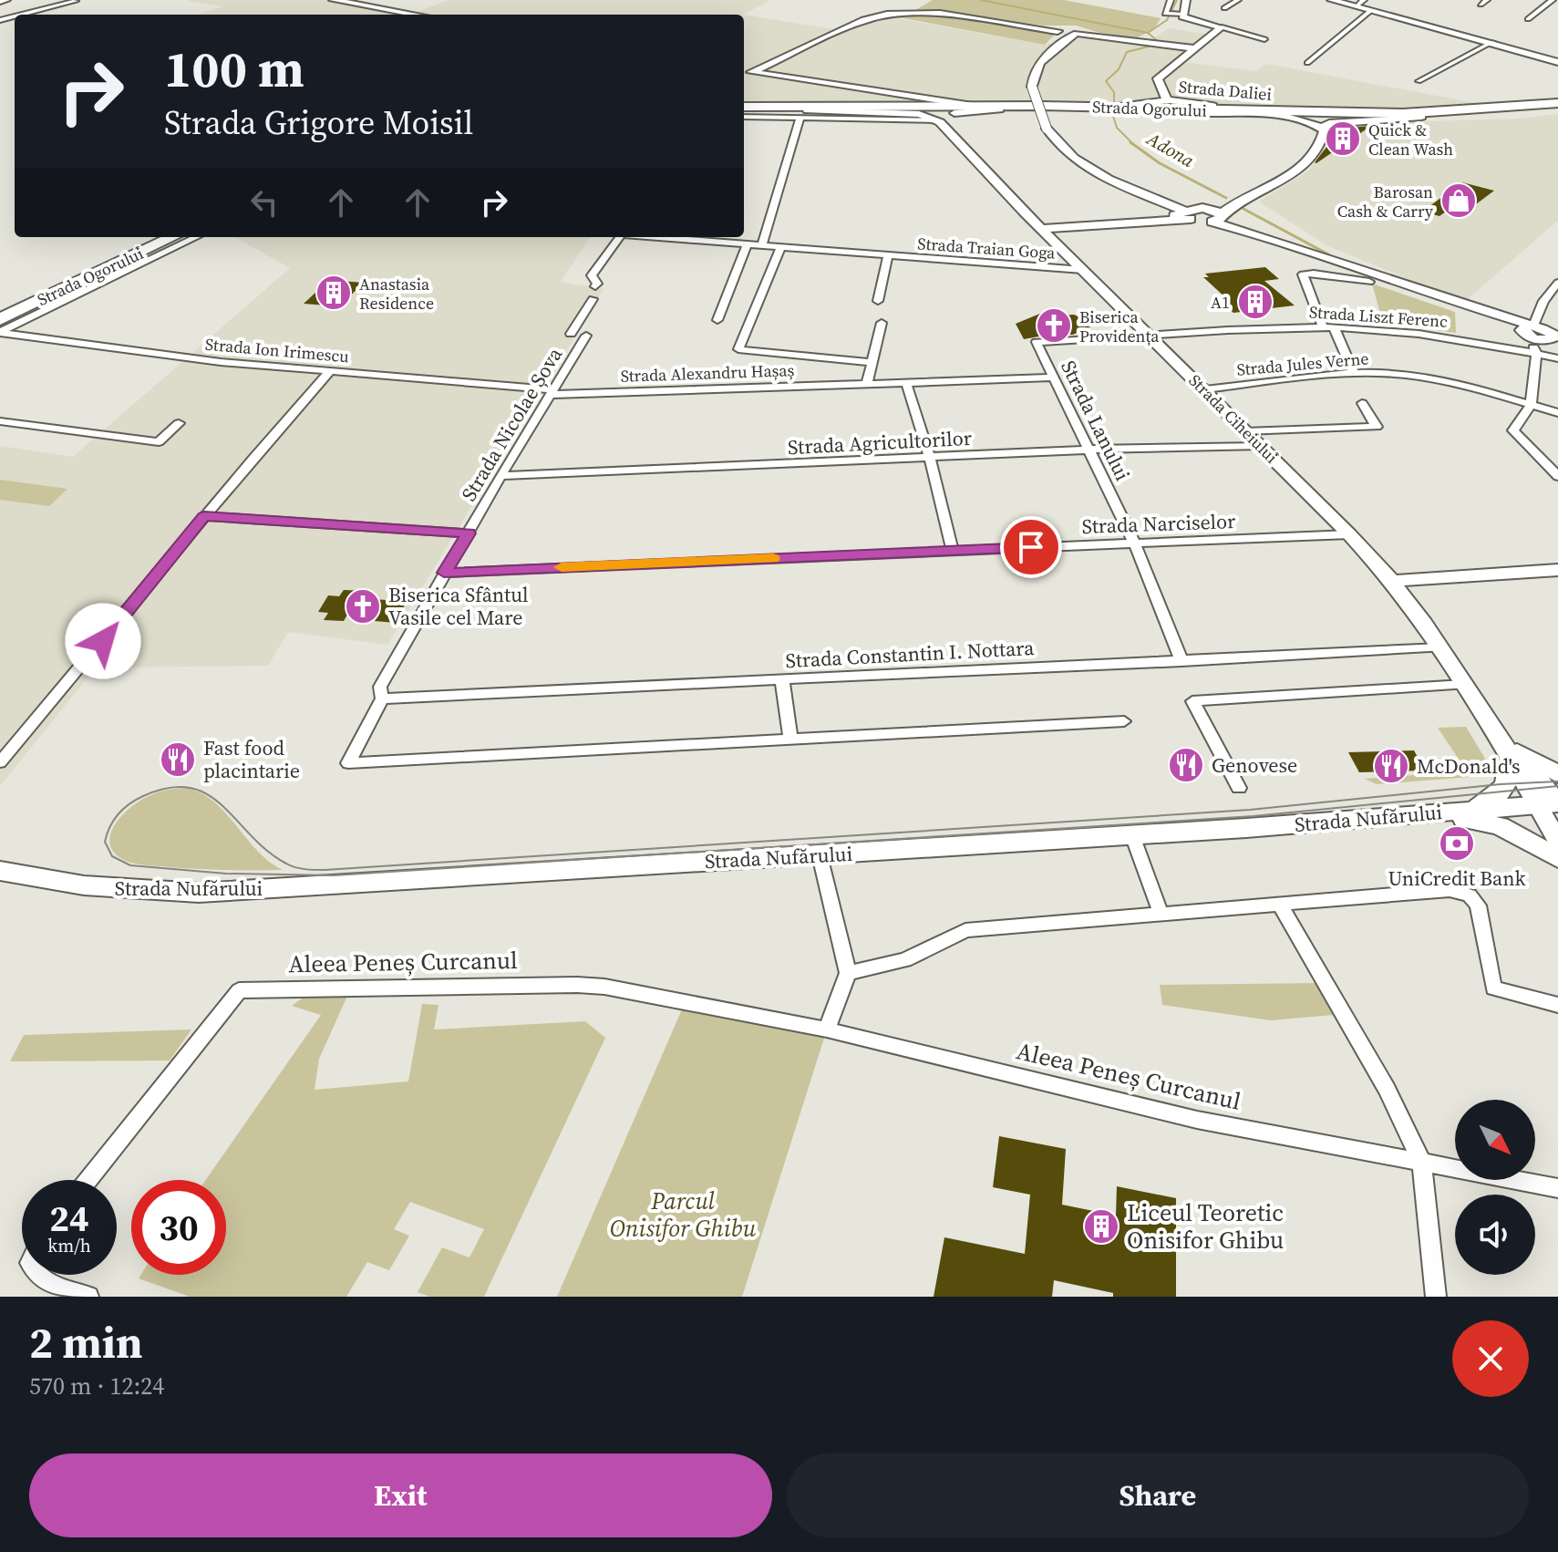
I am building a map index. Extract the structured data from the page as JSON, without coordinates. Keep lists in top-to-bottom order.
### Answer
{
  "streets": {
    "highway": ["Strada Ogorului"],
    "main road": ["Strada Nufărului"],
    "street": [
      "Strada Daliei",
      "Strada Traian Goga",
      "Strada Liszt Ferenc",
      "Strada Ion Irimescu",
      "Strada Jules Verne",
      "Strada Alexandru Hașaș",
      "Strada Ciheiului",
      "Strada Lanului",
      "Strada Nicolae Șova",
      "Strada Agricultorilor",
      "Strada Narciselor",
      "Strada Constantin I. Nottara",
      "Aleea Peneș Curcanul"
    ]
  },
  "crossings": [
    ["Strada Daliei", "Strada Ogorului"],
    ["Strada Traian Goga", "Strada Alexandru Hașaș"],
    ["Strada Traian Goga", "Strada Ciheiului"],
    ["Strada Liszt Ferenc", "Strada Ciheiului"],
    ["Strada Liszt Ferenc", "Strada Lanului"],
    ["Strada Ion Irimescu", "Strada Alexandru Hașaș"],
    ["Strada Ion Irimescu", "Strada Nicolae Șova"],
    ["Strada Jules Verne", "Strada Ciheiului"],
    ["Strada Alexandru Hașaș", "Strada Lanului"],
    ["Strada Alexandru Hașaș", "Strada Nicolae Șova"],
    ["Strada Ciheiului", "Strada Lanului"],
    ["Strada Ciheiului", "Strada Agricultorilor"],
    ["Strada Ciheiului", "Strada Narciselor"],
    ["Strada Ciheiului", "Strada Constantin I. Nottara"],
    ["Strada Ciheiului", "Strada Nufărului"],
    ["Strada Lanului", "Strada Agricultorilor"],
    ["Strada Lanului", "Strada Narciselor"],
    ["Strada Lanului", "Strada Constantin I. Nottara"],
    ["Strada Nicolae Șova", "Strada Agricultorilor"],
    ["Strada Nicolae Șova", "Strada Narciselor"],
    ["Strada Nicolae Șova", "Strada Constantin I. Nottara"]
  ],
  "water": ["Adona"],
  "parks": ["Parcul Onisifor Ghibu"],
  "places": {
    "building": [
      "Quick & Clean Wash",
      "Anastasia Residence",
      "A1",
      "Liceul Teoretic Onisifor Ghibu"
    ],
    "shop": ["Barosan Cash & Carry"],
    "church": ["Biserica Providența", "Biserica Sfântul Vasile cel Mare"],
    "restaurant": ["Fast food placintarie", "Genovese", "McDonald's"],
    "bank": ["UniCredit Bank"]
  },
  "north": "bottom right",
  "page": {
    "turn": ["100 m", "Strada Grigore Moisil"],
    "speed": "24 km/h",
    "limit": "30",
    "heading": ["2 min", "570 m · 12:24"],
    "buttons": ["Exit", "Share"]
  }
}
